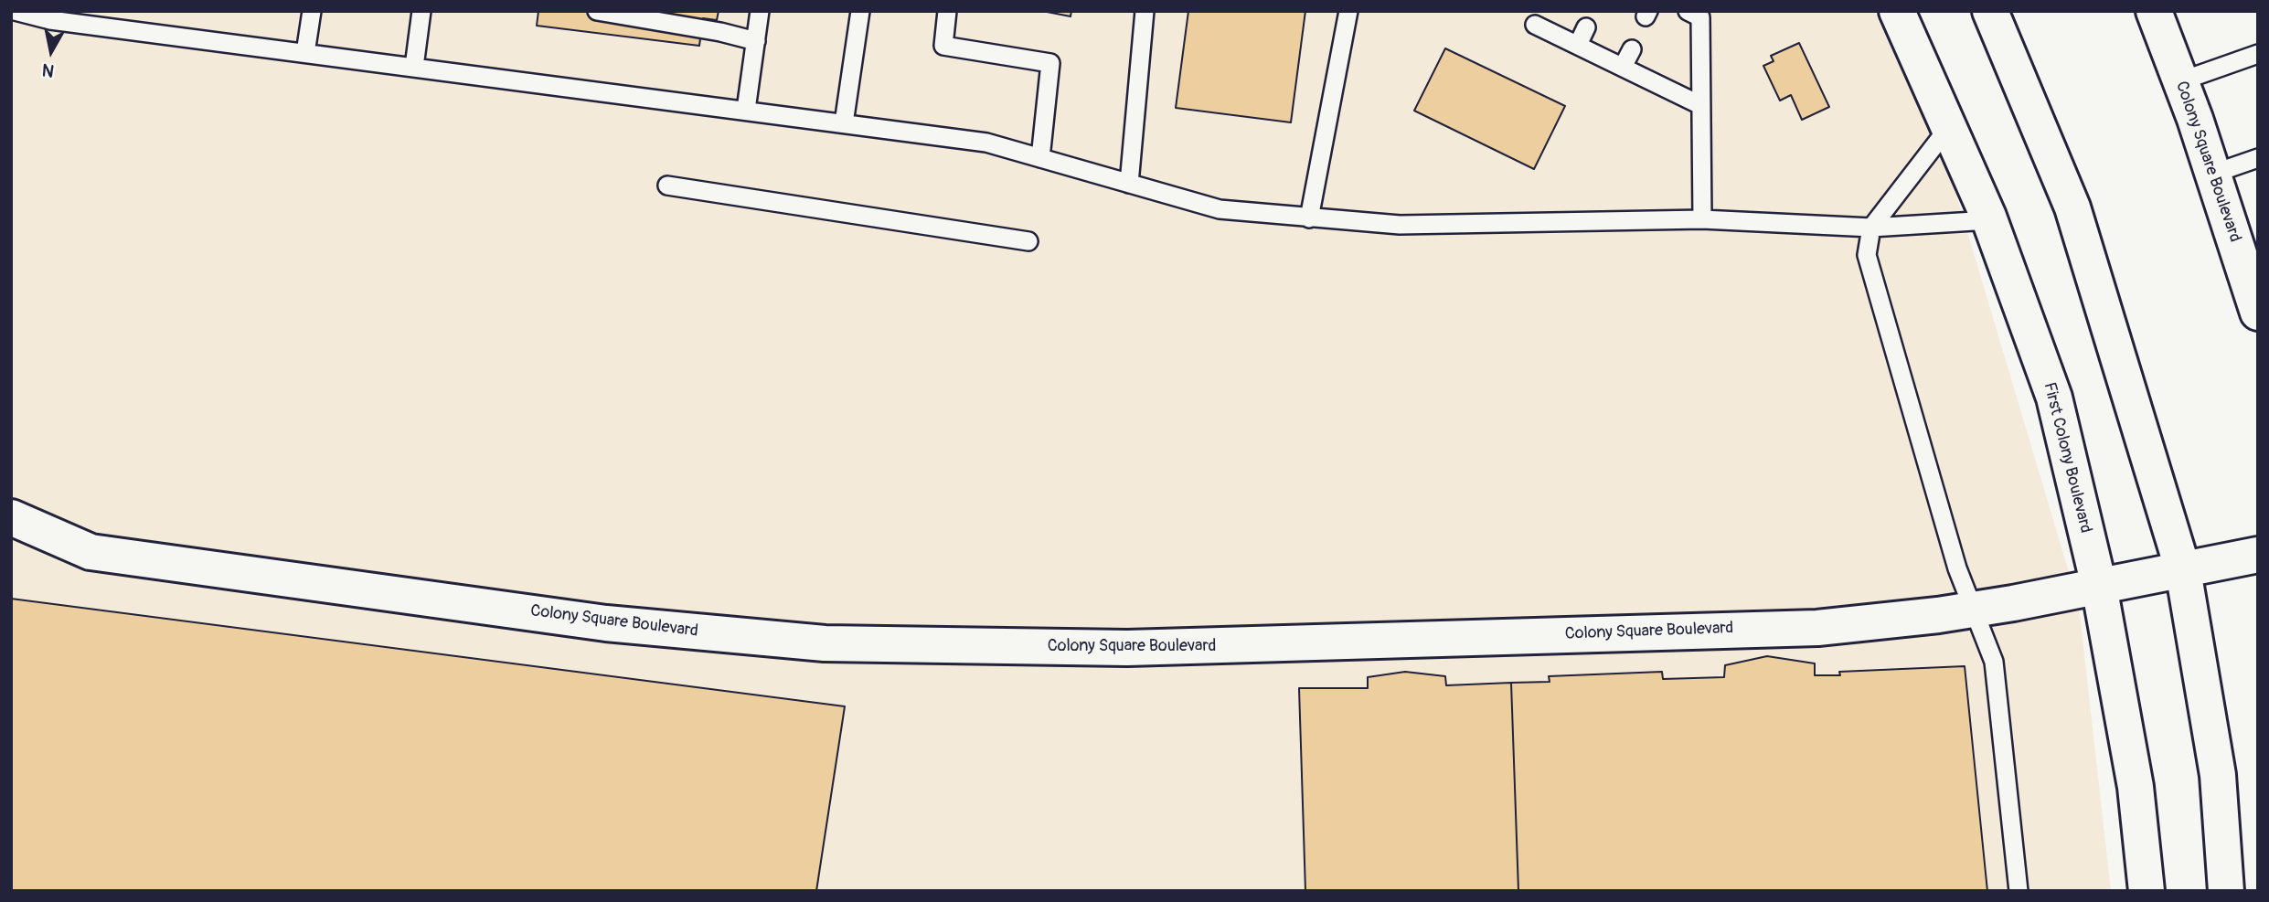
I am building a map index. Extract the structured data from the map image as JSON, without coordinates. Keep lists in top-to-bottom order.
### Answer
{
  "streets": {
    "street": ["Colony Square Boulevard", "First Colony Boulevard"]
  },
  "crossings": [
    ["Colony Square Boulevard", "First Colony Boulevard"]
  ],
  "north": "bottom"
}
